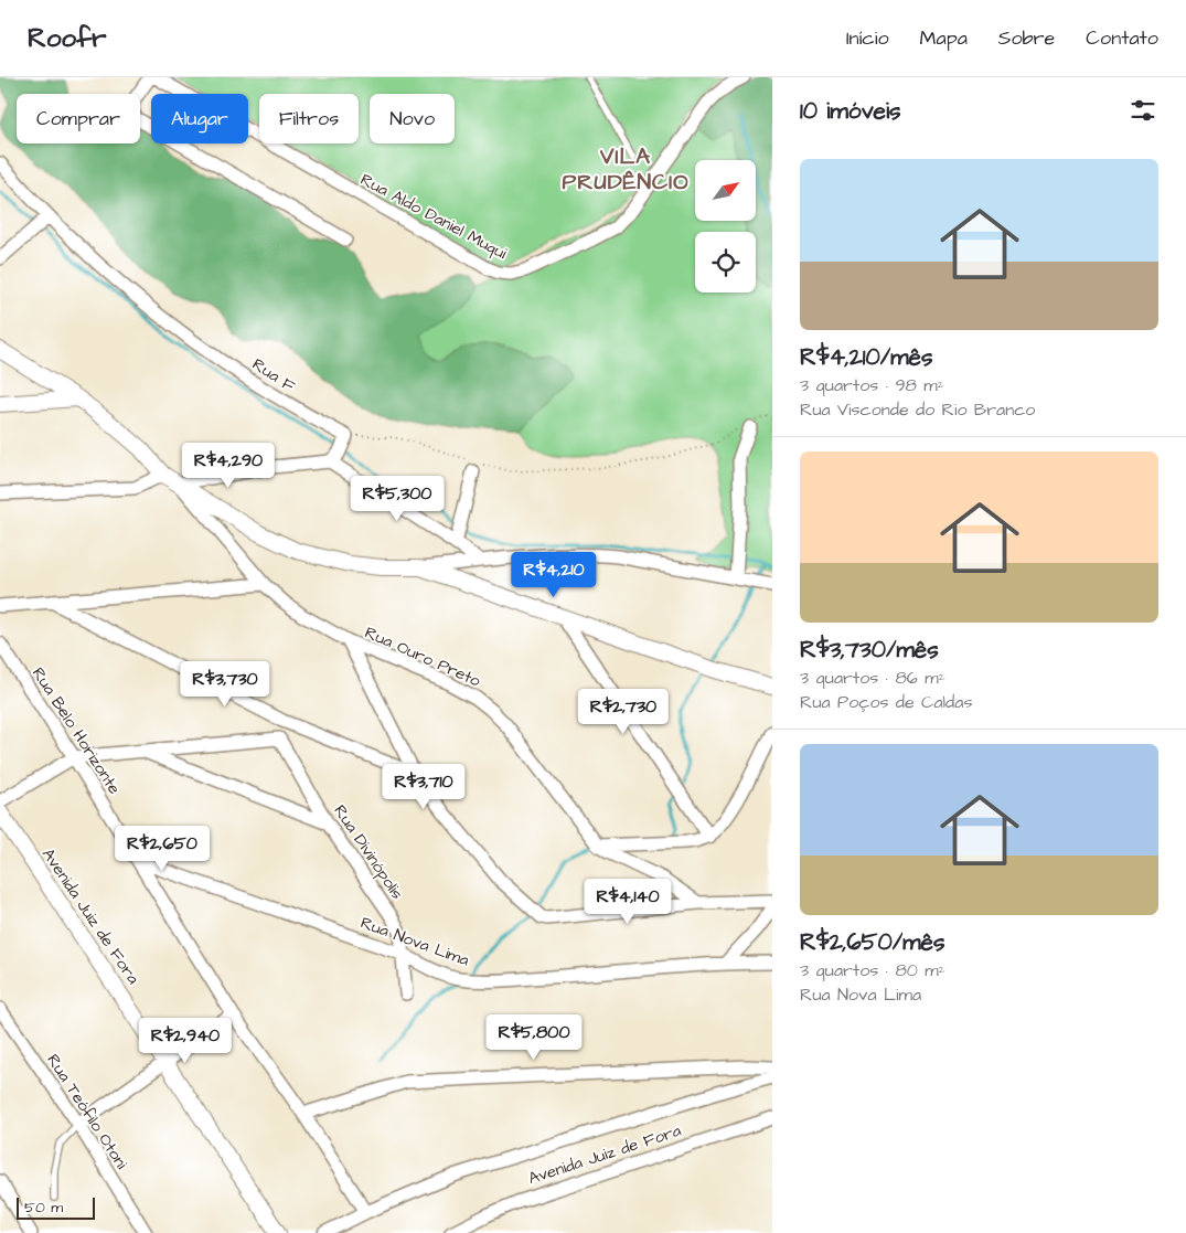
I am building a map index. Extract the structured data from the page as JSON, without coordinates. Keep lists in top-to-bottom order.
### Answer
{
  "streets": {
    "street": [
      "Rua Aldo Daniel Muqui",
      "Rua F",
      "Rua Ouro Preto",
      "Rua Belo Horizonte",
      "Rua Divinópolis",
      "Avenida Juiz de Fora",
      "Rua Nova Lima",
      "Rua Teófilo Otoni"
    ]
  },
  "crossings": [
    ["Rua Belo Horizonte", "Rua Nova Lima"],
    ["Rua Divinópolis", "Rua Nova Lima"]
  ],
  "districts": ["VILA PRUDÊNCIO"],
  "scale_bar": "50 m",
  "north": "top right",
  "page": {
    "header": "Roofr",
    "nav": [
      "Início",
      "Mapa",
      "Sobre",
      "Contato"
    ],
    "heading": "10 imóveis",
    "chip": [
      "Comprar",
      "Alugar",
      "Filtros",
      "Novo"
    ],
    "list": [
      {
        "name": "R$4,210/mês",
        "note": "3 quartos · 98 m² · Rua Visconde do Rio Branco"
      },
      {
        "name": "R$3,730/mês",
        "note": "3 quartos · 86 m² · Rua Poços de Caldas"
      },
      {
        "name": "R$2,650/mês",
        "note": "3 quartos · 80 m² · Rua Nova Lima"
      }
    ],
    "price": [
      "R$4,290",
      "R$5,300",
      "R$4,210",
      "R$3,730",
      "R$2,730",
      "R$3,710",
      "R$2,650",
      "R$4,140",
      "R$5,800",
      "R$2,940"
    ],
    "scale": "50 m"
  }
}
